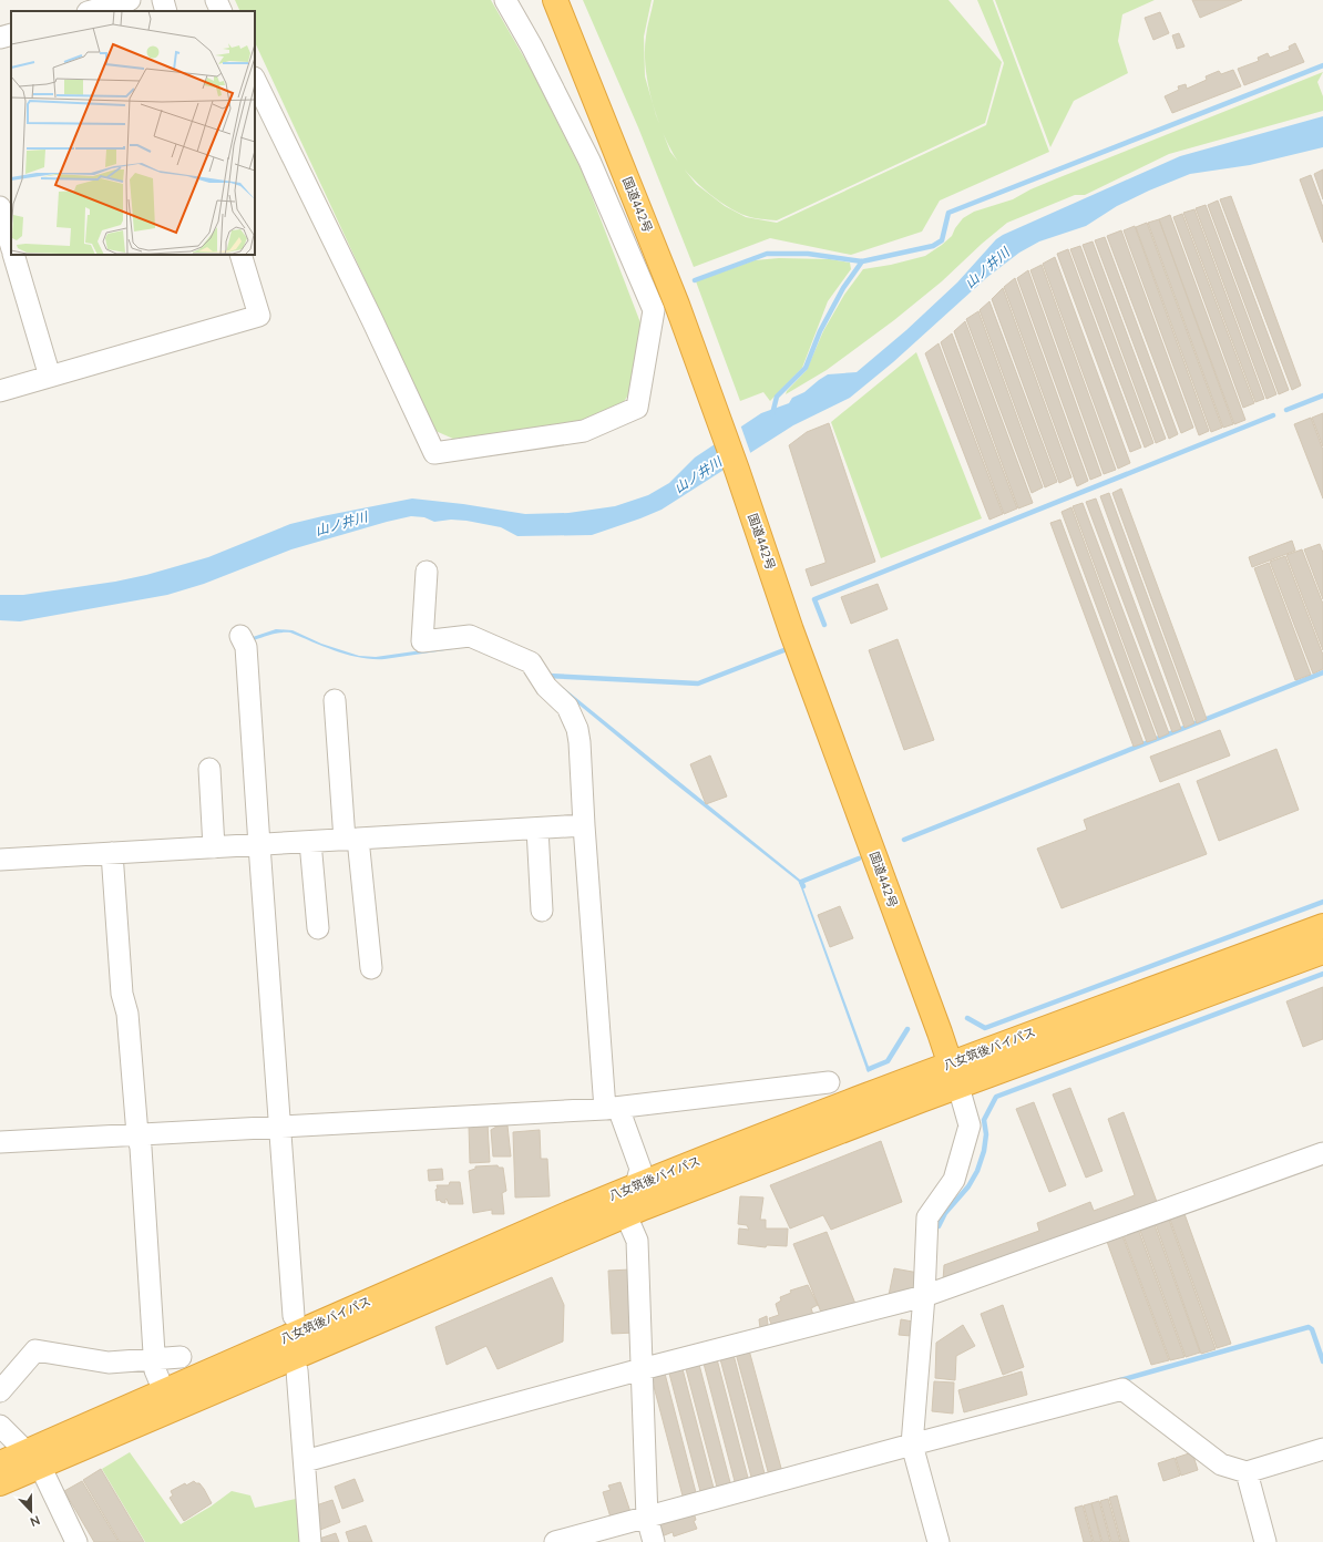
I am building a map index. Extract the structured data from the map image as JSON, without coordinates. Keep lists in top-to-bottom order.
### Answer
{
  "streets": {
    "highway": ["国道442号", "八女筑後バイパス"]
  },
  "crossings": [
    ["国道442号", "八女筑後バイパス"]
  ],
  "water": ["山ノ井川"],
  "north": "bottom"
}
